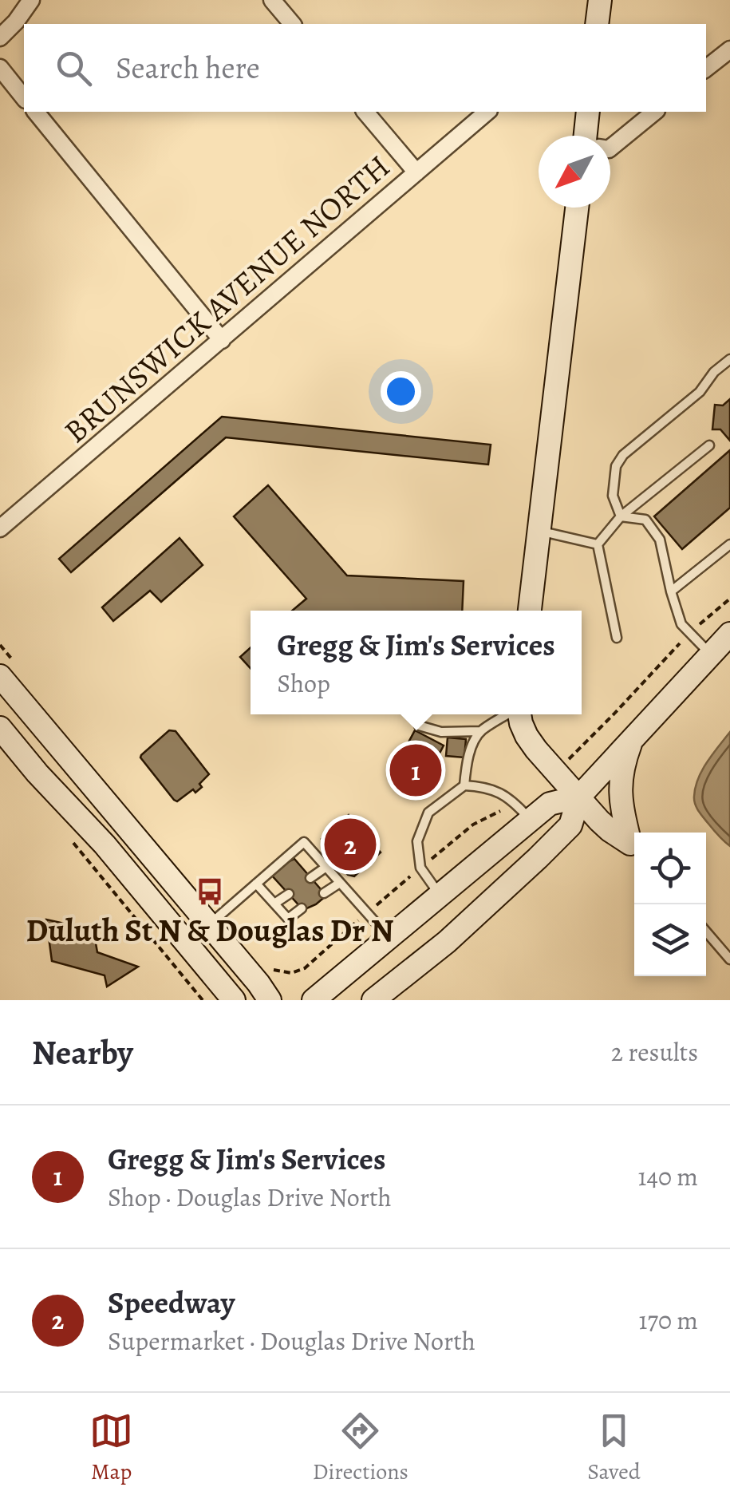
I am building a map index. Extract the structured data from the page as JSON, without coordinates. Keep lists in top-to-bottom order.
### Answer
{
  "streets": {
    "street": ["BRUNSWICK AVENUE NORTH"]
  },
  "places": {
    "bus stop": ["Duluth St N & Douglas Dr N"]
  },
  "north": "bottom left",
  "page": {
    "search": "Search here",
    "popup": ["Gregg & Jim's Services", "Shop"],
    "pins": ["1", "2"],
    "heading": ["Nearby", "2 results"],
    "list": [
      {
        "mark": "1",
        "name": "Gregg & Jim's Services",
        "note": "Shop · Douglas Drive North",
        "value": "140 m"
      },
      {
        "mark": "2",
        "name": "Speedway",
        "note": "Supermarket · Douglas Drive North",
        "value": "170 m"
      }
    ],
    "nav": ["Map", "Directions", "Saved"]
  }
}
